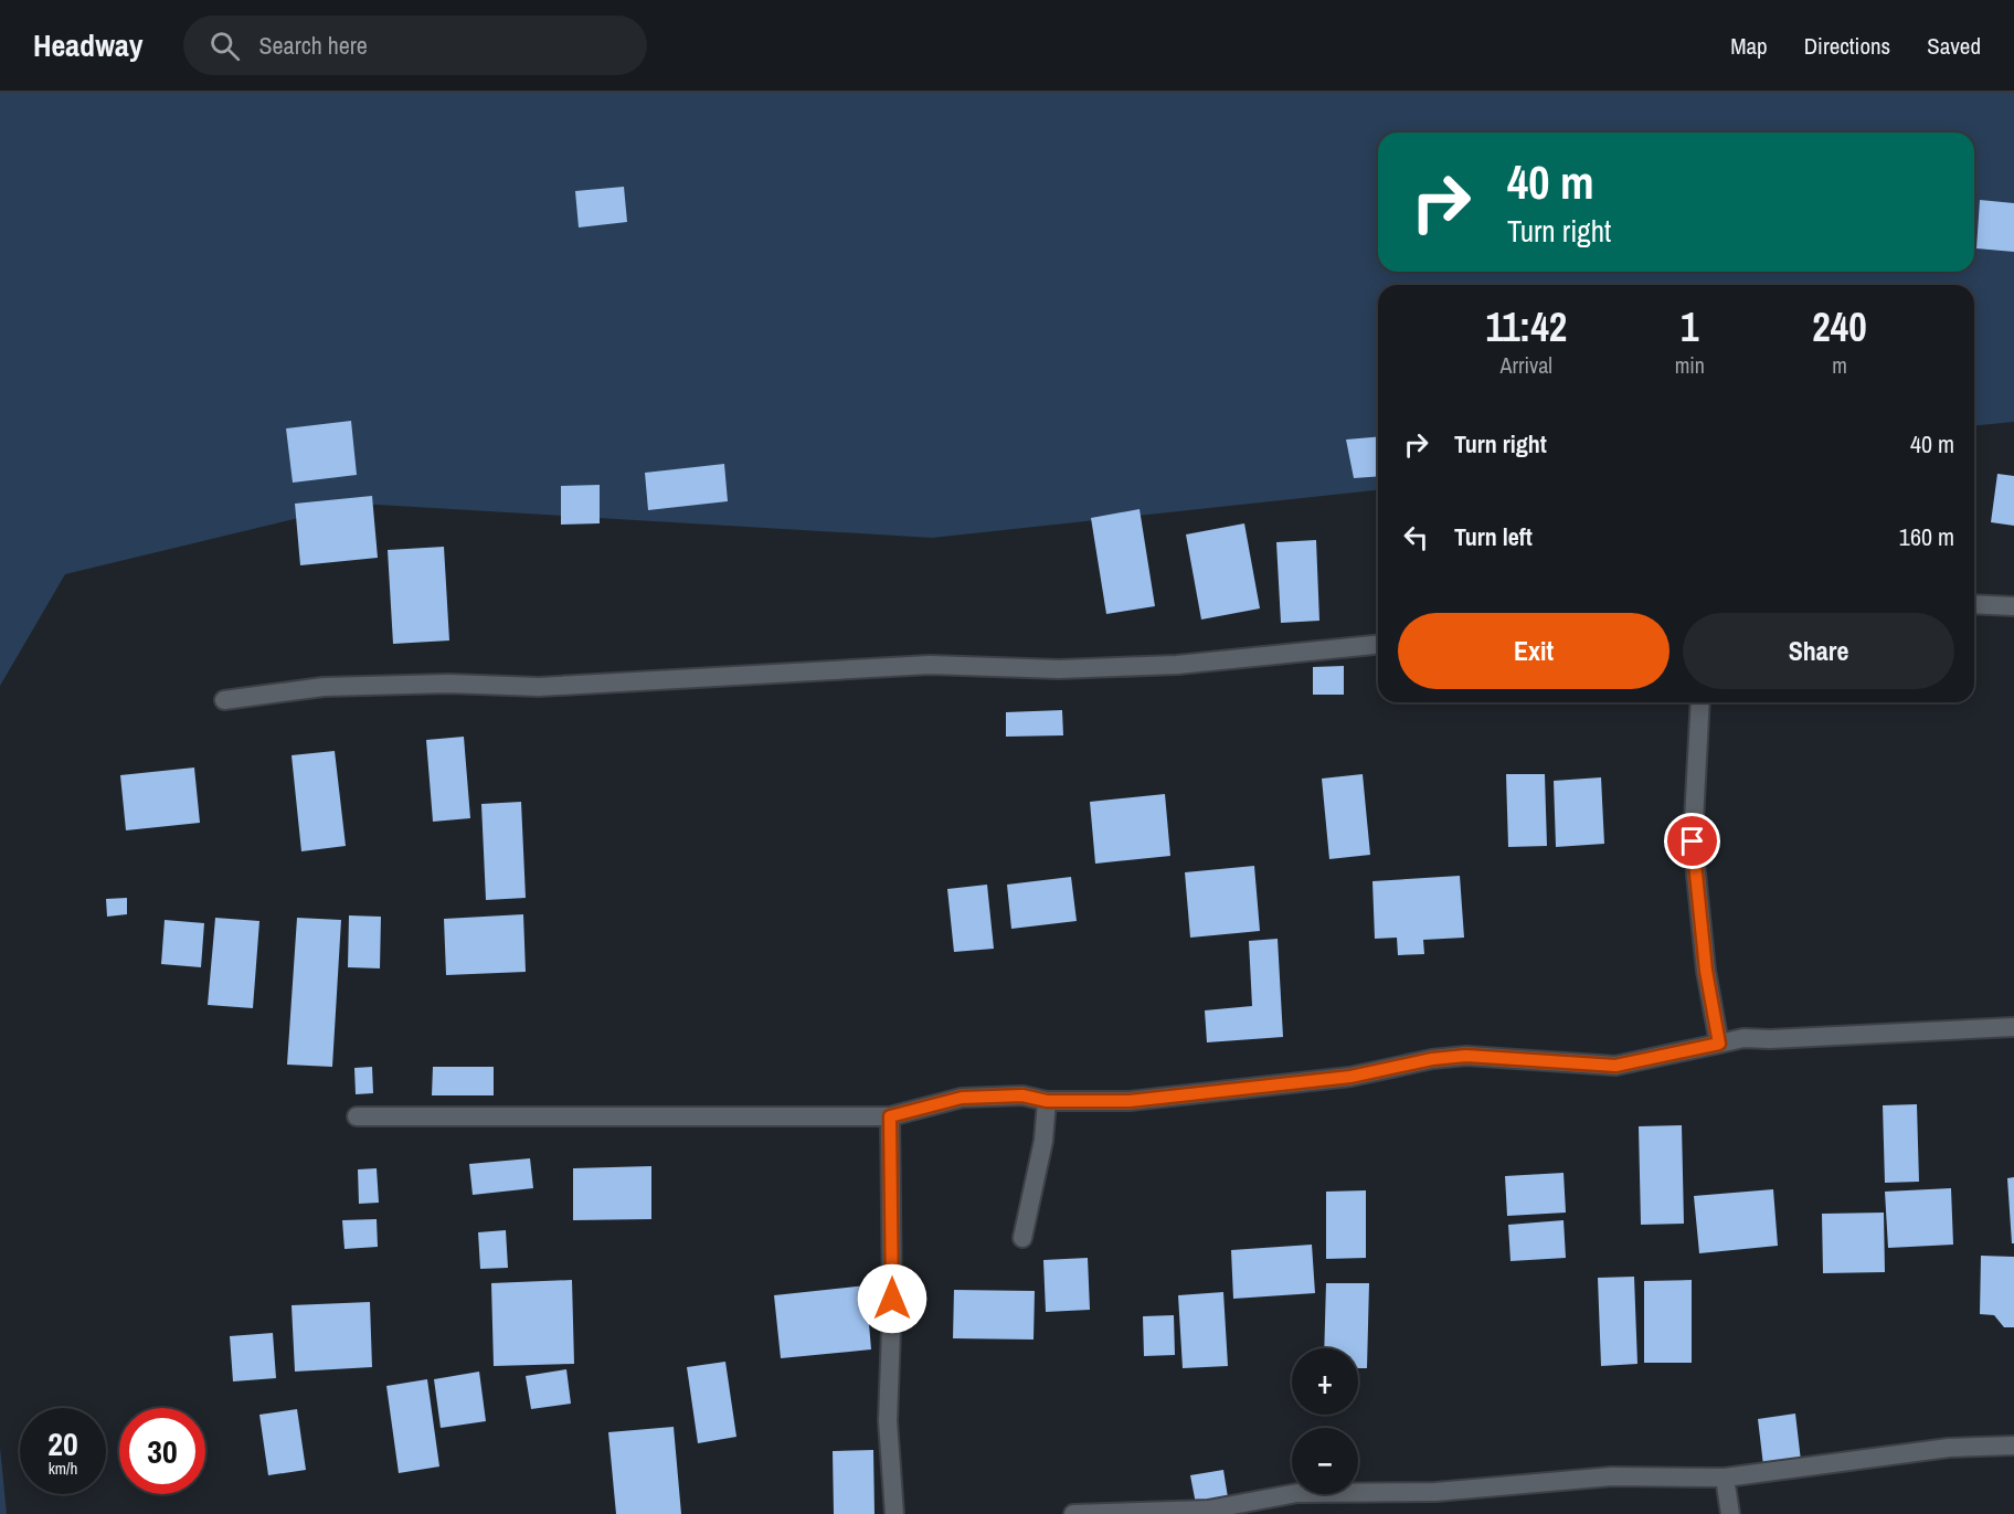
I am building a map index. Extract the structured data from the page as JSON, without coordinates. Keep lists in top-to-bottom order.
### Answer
{
  "page": {
    "header": "Headway",
    "search": "Search here",
    "nav": ["Map", "Directions", "Saved"],
    "turn": ["40 m", "Turn right"],
    "eta": [
      "11:42",
      "Arrival",
      "1",
      "min",
      "240",
      "m"
    ],
    "list": [
      {
        "name": "Turn right",
        "value": "40 m"
      },
      {
        "name": "Turn left",
        "value": "160 m"
      }
    ],
    "buttons": ["Exit", "Share"],
    "map_buttons": ["+", "−"],
    "speed": "20 km/h",
    "limit": "30"
  }
}
